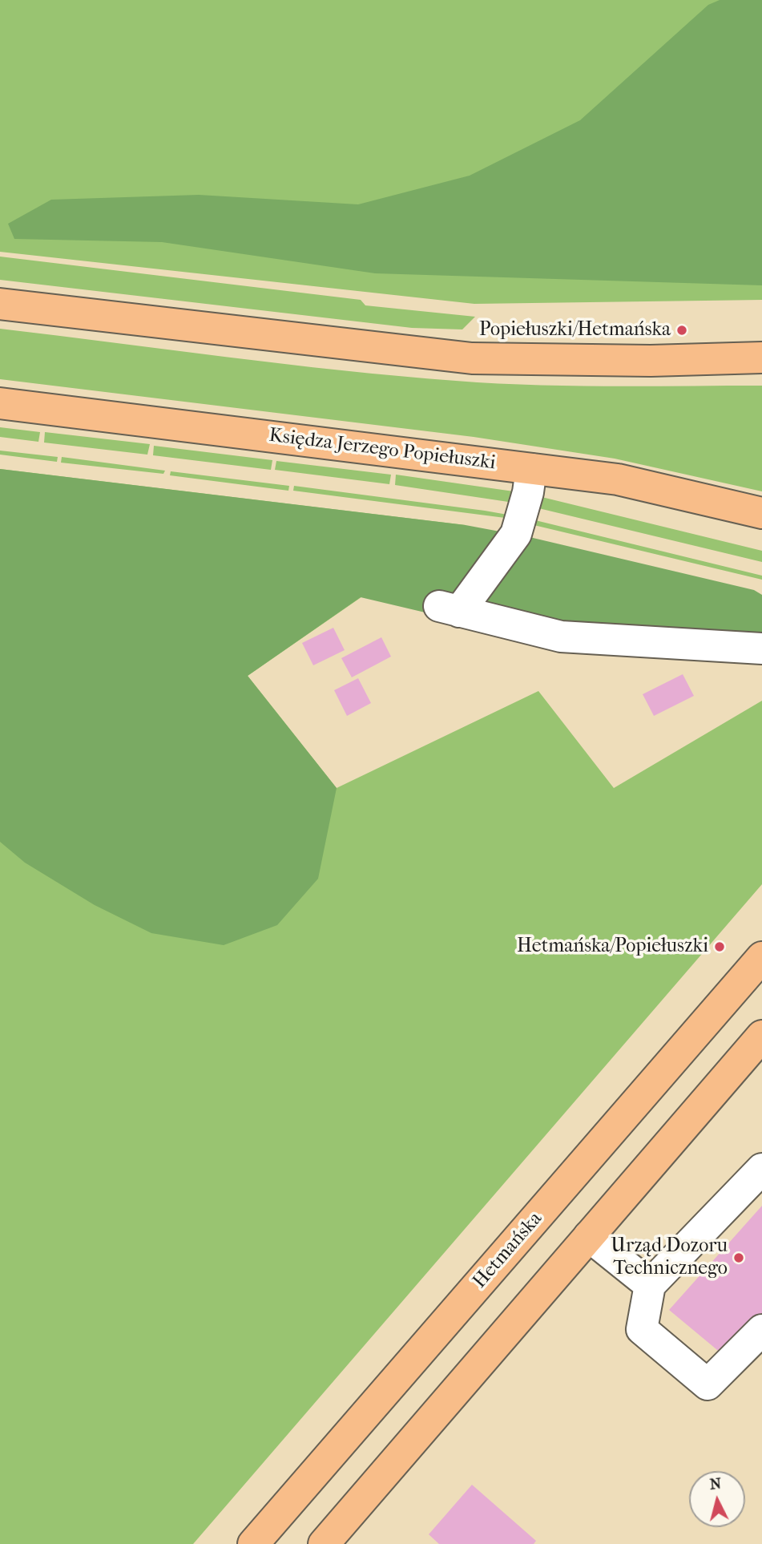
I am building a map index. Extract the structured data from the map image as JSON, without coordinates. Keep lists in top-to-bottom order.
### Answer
{
  "streets": {
    "main road": ["Księdza Jerzego Popiełuszki", "Hetmańska"]
  },
  "places": ["Popiełuszki/Hetmańska", "Hetmańska/Popiełuszki", "Urząd Dozoru Technicznego"],
  "north": "top"
}
